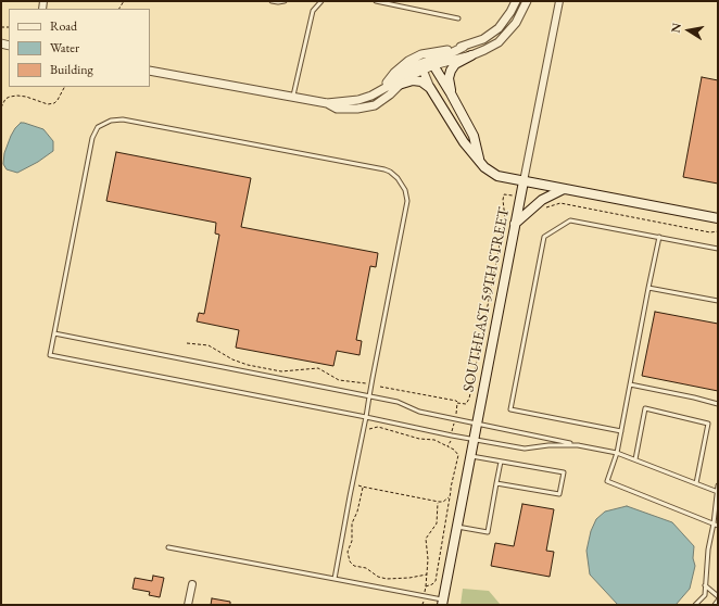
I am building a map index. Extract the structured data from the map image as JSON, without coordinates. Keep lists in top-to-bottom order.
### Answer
{
  "streets": {
    "main road": ["SOUTHEAST 59TH STREET"]
  },
  "legend": ["Road", "Water", "Building"],
  "north": "left"
}
